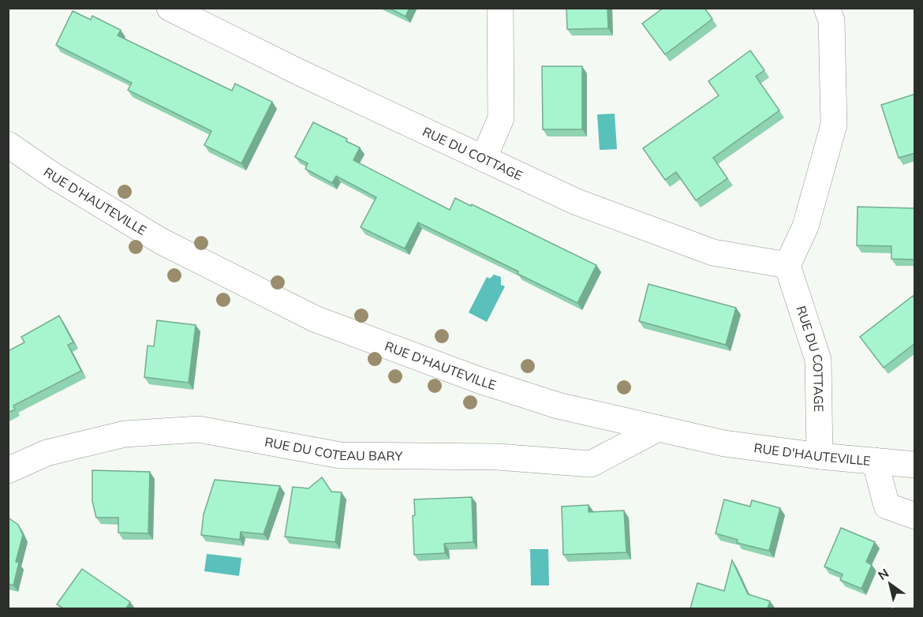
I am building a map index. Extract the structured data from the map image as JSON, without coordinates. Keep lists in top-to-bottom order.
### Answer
{
  "streets": {
    "street": ["RUE DU COTTAGE", "RUE D'HAUTEVILLE", "RUE DU COTEAU BARY"]
  },
  "crossings": [
    ["RUE DU COTTAGE", "RUE D'HAUTEVILLE"],
    ["RUE D'HAUTEVILLE", "RUE DU COTEAU BARY"]
  ],
  "north": "top left"
}
